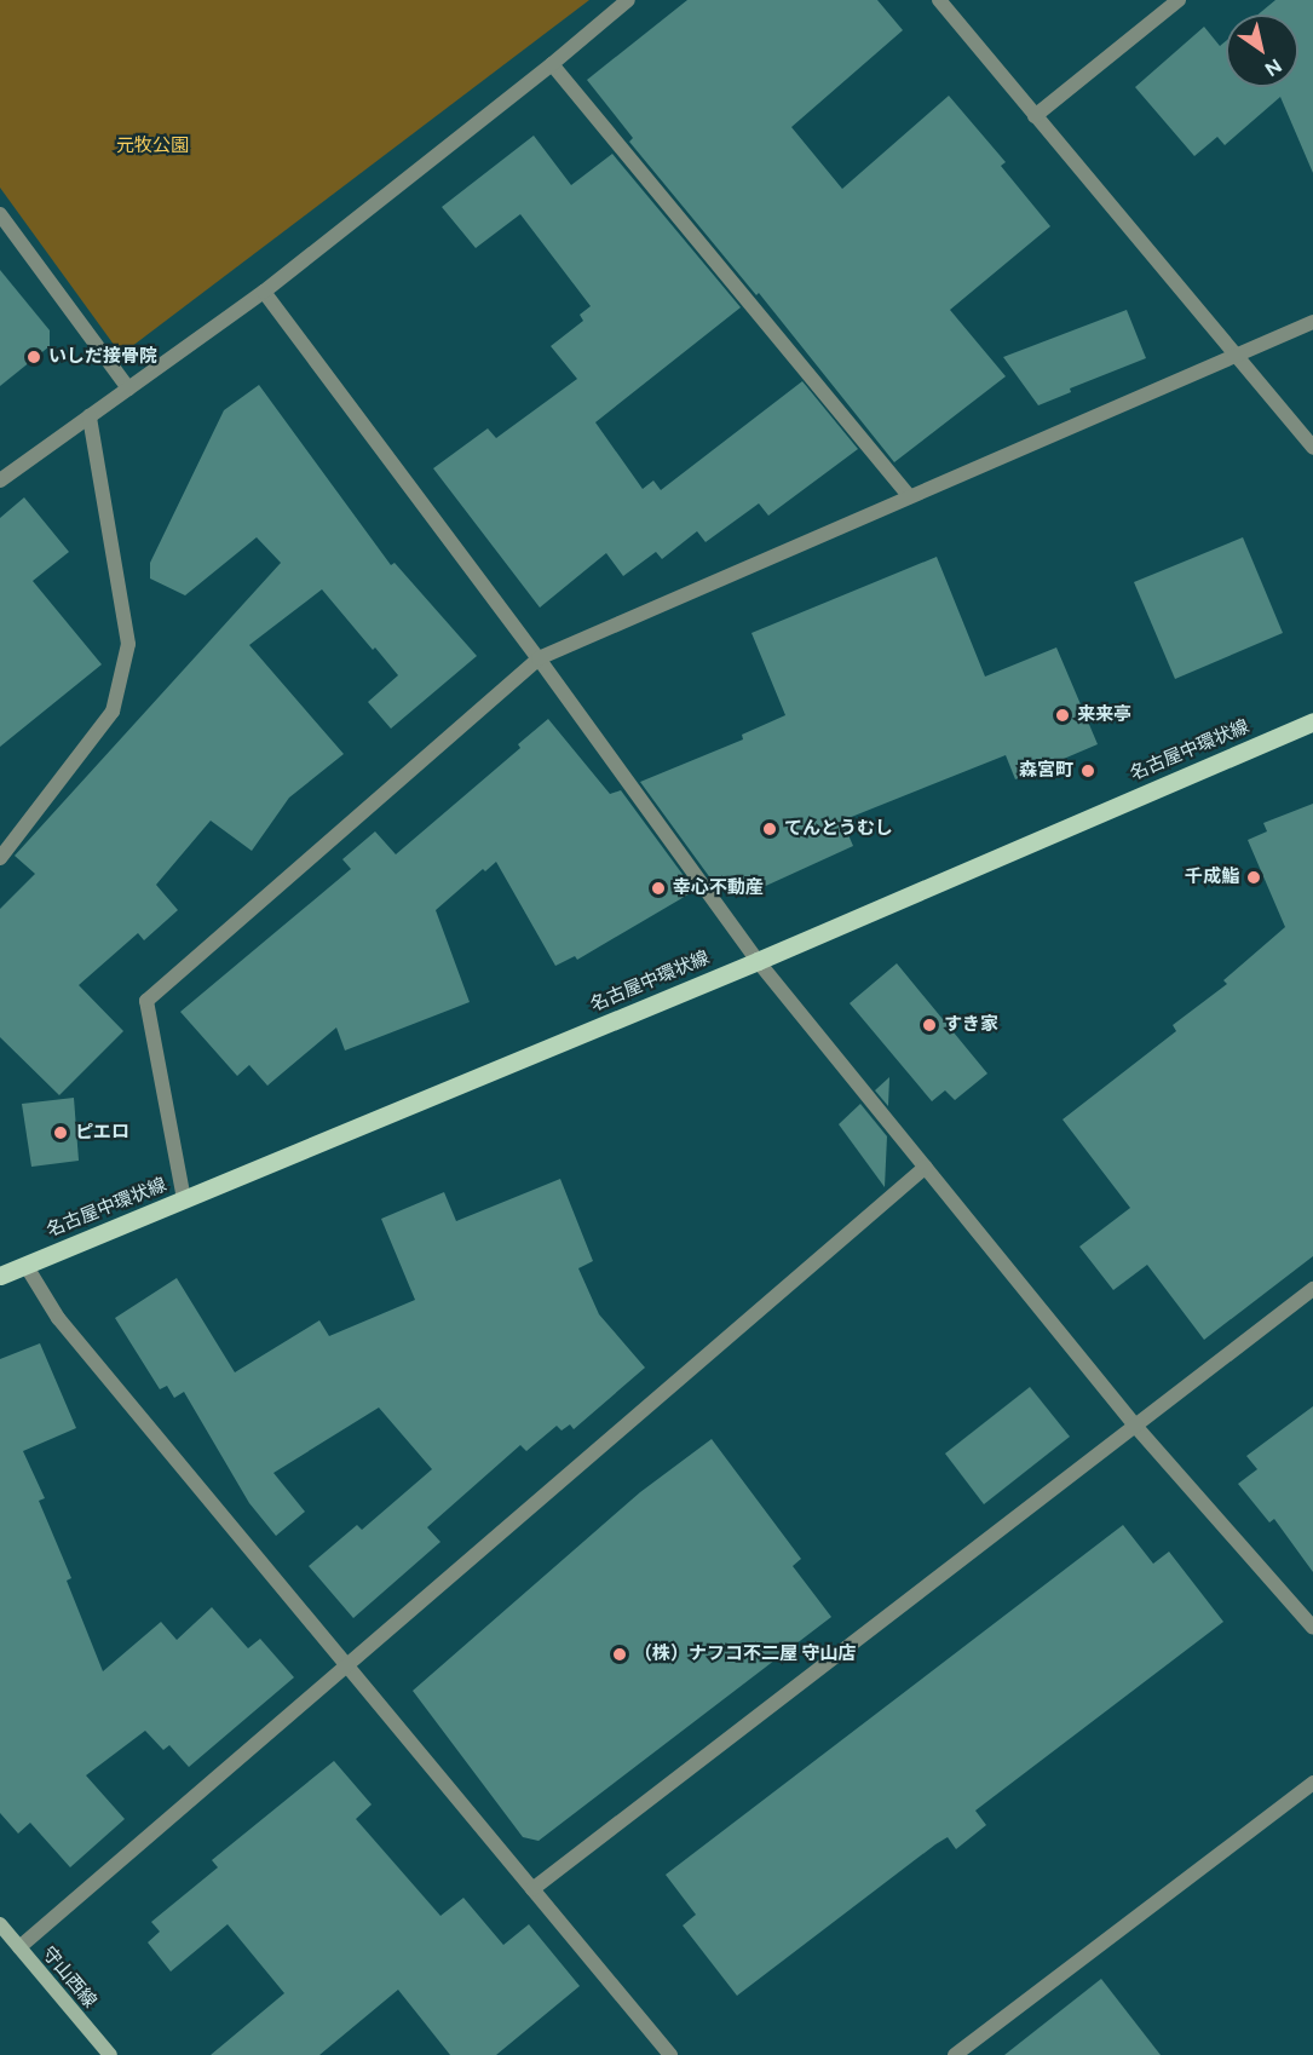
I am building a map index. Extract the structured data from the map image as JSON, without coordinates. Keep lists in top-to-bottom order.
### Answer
{
  "streets": {
    "main road": ["名古屋中環状線", "守山西線"]
  },
  "parks": ["元牧公園"],
  "places": [
    "いしだ接骨院",
    "来来亭",
    "森宮町",
    "てんとうむし",
    "千成鮨",
    "幸心不動産",
    "すき家",
    "ピエロ",
    "（株）ナフコ不二屋 守山店"
  ],
  "north": "bottom right"
}
